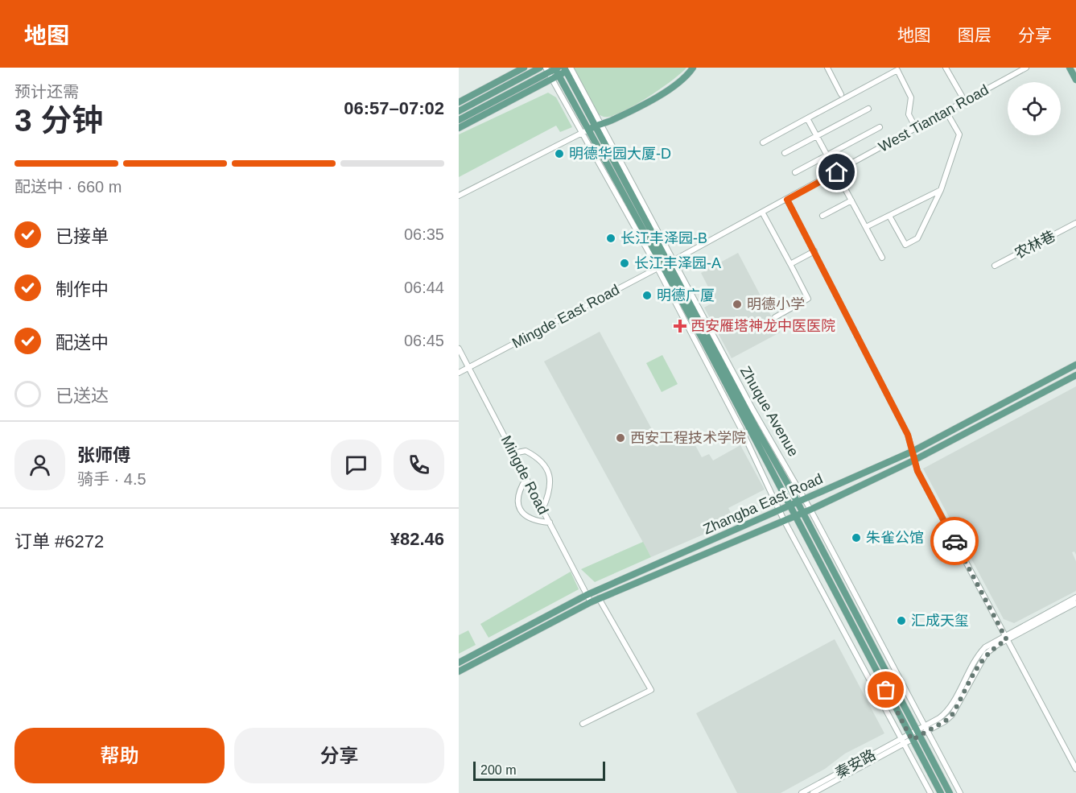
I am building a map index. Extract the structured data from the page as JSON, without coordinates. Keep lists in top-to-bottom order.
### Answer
{
  "streets": {
    "main road": ["Zhuque Avenue", "Zhangba East Road"],
    "street": [
      "West Tiantan Road",
      "农林巷",
      "Mingde East Road",
      "Mingde Road",
      "秦安路"
    ]
  },
  "crossings": [
    ["West Tiantan Road", "Mingde East Road"],
    ["West Tiantan Road", "Zhuque Avenue"],
    ["Mingde East Road", "Zhuque Avenue"],
    ["Mingde East Road", "Mingde Road"],
    ["Zhuque Avenue", "Zhangba East Road"],
    ["Zhuque Avenue", "秦安路"],
    ["Mingde Road", "Zhangba East Road"]
  ],
  "places": {
    "other": [
      "明德华园大厦-D",
      "长江丰泽园-B",
      "长江丰泽园-A",
      "明德广厦",
      "明德小学",
      "西安工程技术学院",
      "朱雀公馆",
      "汇成天玺"
    ],
    "health": ["西安雁塔神龙中医医院"]
  },
  "scale_bar": "200 m",
  "page": {
    "header": "地图",
    "nav": ["地图", "图层", "分享"],
    "heading": ["3 分钟", "预计还需", "06:57–07:02"],
    "panel": [
      "张师傅",
      "骑手 · 4.5",
      "订单 #6272",
      "¥82.46"
    ],
    "bar": "配送中 · 660 m",
    "list": [
      ["已接单", "06:35"],
      ["制作中", "06:44"],
      ["配送中", "06:45"],
      "已送达"
    ],
    "buttons": ["帮助", "分享"],
    "scale": "200 m"
  }
}
